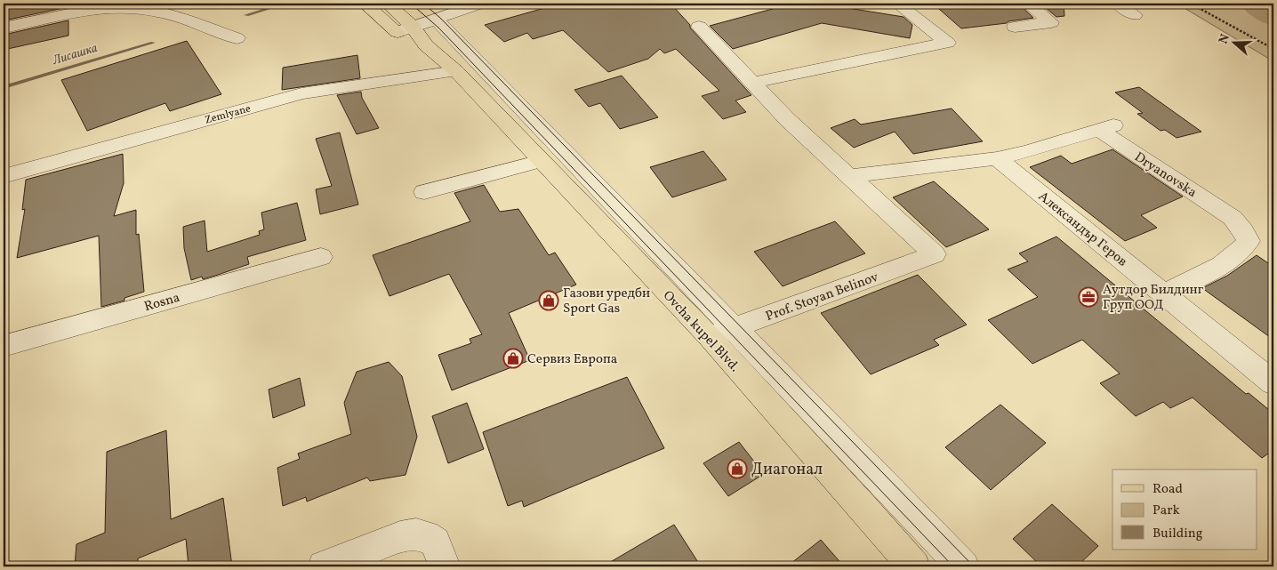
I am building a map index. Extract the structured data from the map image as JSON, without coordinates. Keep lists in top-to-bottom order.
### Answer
{
  "streets": {
    "main road": ["Ovcha kupel Blvd."],
    "street": [
      "Zemlyane",
      "Dryanovska",
      "Александър Геров",
      "Prof. Stoyan Belinov",
      "Rosna"
    ]
  },
  "crossings": [
    ["Zemlyane", "Ovcha kupel Blvd."],
    ["Dryanovska", "Александър Геров"],
    ["Prof. Stoyan Belinov", "Ovcha kupel Blvd."]
  ],
  "water": ["Лисашка"],
  "places": {
    "office": ["Аутдор Билдинг Груп ООД"],
    "shop": ["Газови уредби Sport Gas", "Сервиз Европа", "Диагонал"]
  },
  "legend": ["Road", "Park", "Building"],
  "north": "left"
}
